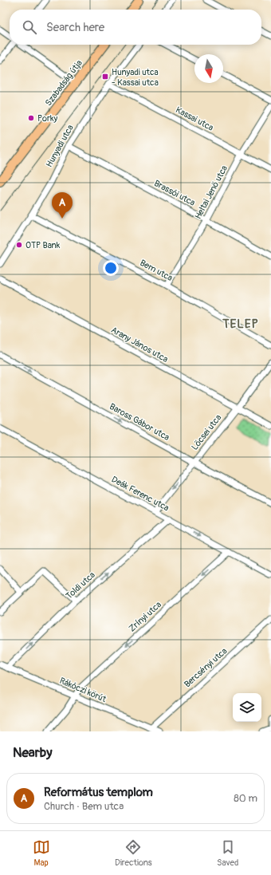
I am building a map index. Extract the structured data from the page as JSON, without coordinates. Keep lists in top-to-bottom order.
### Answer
{
  "streets": {
    "main road": ["Szabadság útja"],
    "street": [
      "Kassai utca",
      "Hunyadi utca",
      "Heltai Jenő utca",
      "Brassói utca",
      "Bem utca",
      "Arany János utca",
      "Baross Gábor utca",
      "Lőcsei utca",
      "Deák Ferenc utca",
      "Toldi utca",
      "Zrínyi utca",
      "Bercsényi utca",
      "Rákóczi körút"
    ]
  },
  "crossings": [
    ["Kassai utca", "Hunyadi utca"],
    ["Kassai utca", "Heltai Jenő utca"],
    ["Hunyadi utca", "Brassói utca"],
    ["Hunyadi utca", "Bem utca"],
    ["Heltai Jenő utca", "Brassói utca"],
    ["Heltai Jenő utca", "Bem utca"],
    ["Arany János utca", "Lőcsei utca"],
    ["Baross Gábor utca", "Lőcsei utca"],
    ["Lőcsei utca", "Deák Ferenc utca"],
    ["Deák Ferenc utca", "Toldi utca"],
    ["Deák Ferenc utca", "Zrínyi utca"],
    ["Toldi utca", "Rákóczi körút"],
    ["Zrínyi utca", "Rákóczi körút"],
    ["Bercsényi utca", "Rákóczi körút"]
  ],
  "one_way": ["Baross Gábor utca", "Toldi utca", "Zrínyi utca"],
  "districts": ["TELEP"],
  "places": {
    "transit": ["Hunyadi utca - Kassai utca"],
    "other": ["Porky", "OTP Bank"]
  },
  "north": "bottom",
  "page": {
    "search": "Search here",
    "pins": "A",
    "heading": "Nearby",
    "list": [
      {
        "mark": "A",
        "name": "Református templom",
        "note": "Church · Bem utca",
        "value": "80 m"
      }
    ],
    "nav": ["Map", "Directions", "Saved"]
  }
}
